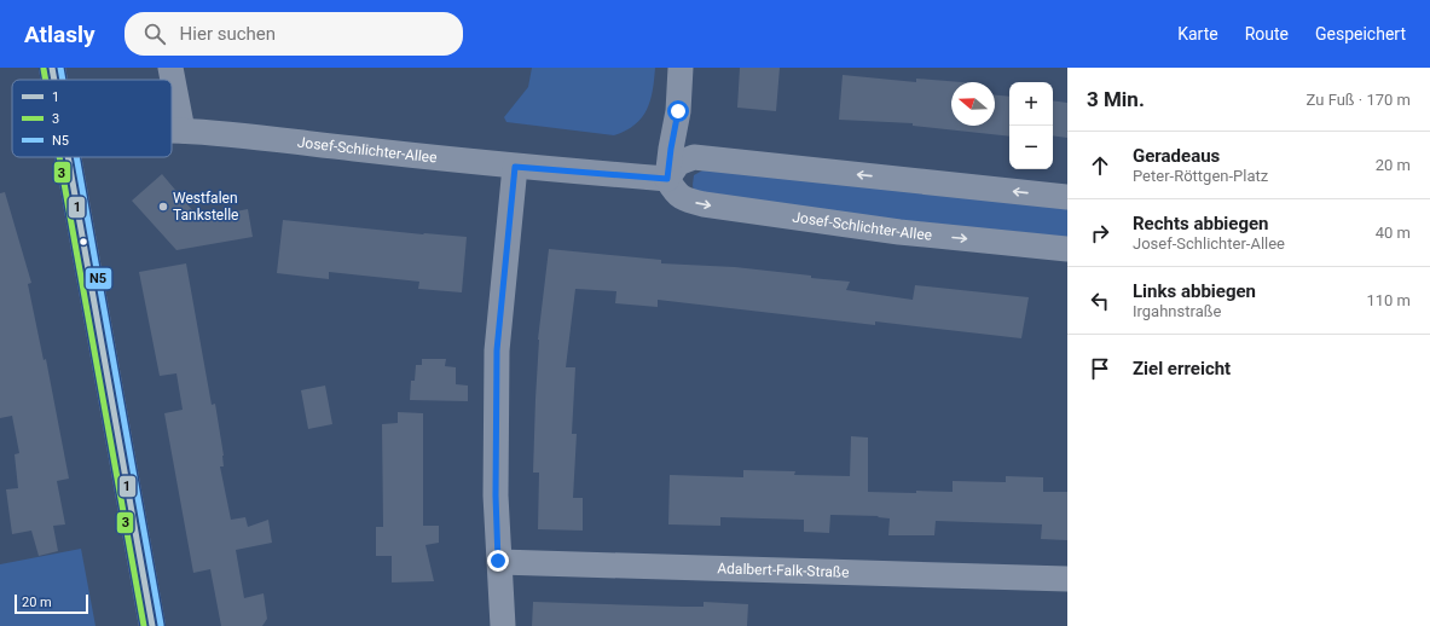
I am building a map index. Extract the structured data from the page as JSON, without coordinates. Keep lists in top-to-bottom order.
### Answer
{
  "streets": {
    "street": ["Josef-Schlichter-Allee", "Adalbert-Falk-Straße"]
  },
  "places": ["Westfalen Tankstelle"],
  "lines": ["transit line 1", "transit line N5", "transit line 3"],
  "legend": ["1", "3", "N5"],
  "scale_bar": "20 m",
  "north": "left",
  "page": {
    "header": "Atlasly",
    "search": "Hier suchen",
    "nav": ["Karte", "Route", "Gespeichert"],
    "heading": ["3 Min.", "Zu Fuß · 170 m"],
    "map_buttons": ["+", "−"],
    "list": [
      ["Geradeaus", "Peter-Röttgen-Platz", "20 m"],
      ["Rechts abbiegen", "Josef-Schlichter-Allee", "40 m"],
      ["Links abbiegen", "Irgahnstraße", "110 m"],
      "Ziel erreicht"
    ],
    "scale": "20 m"
  }
}
